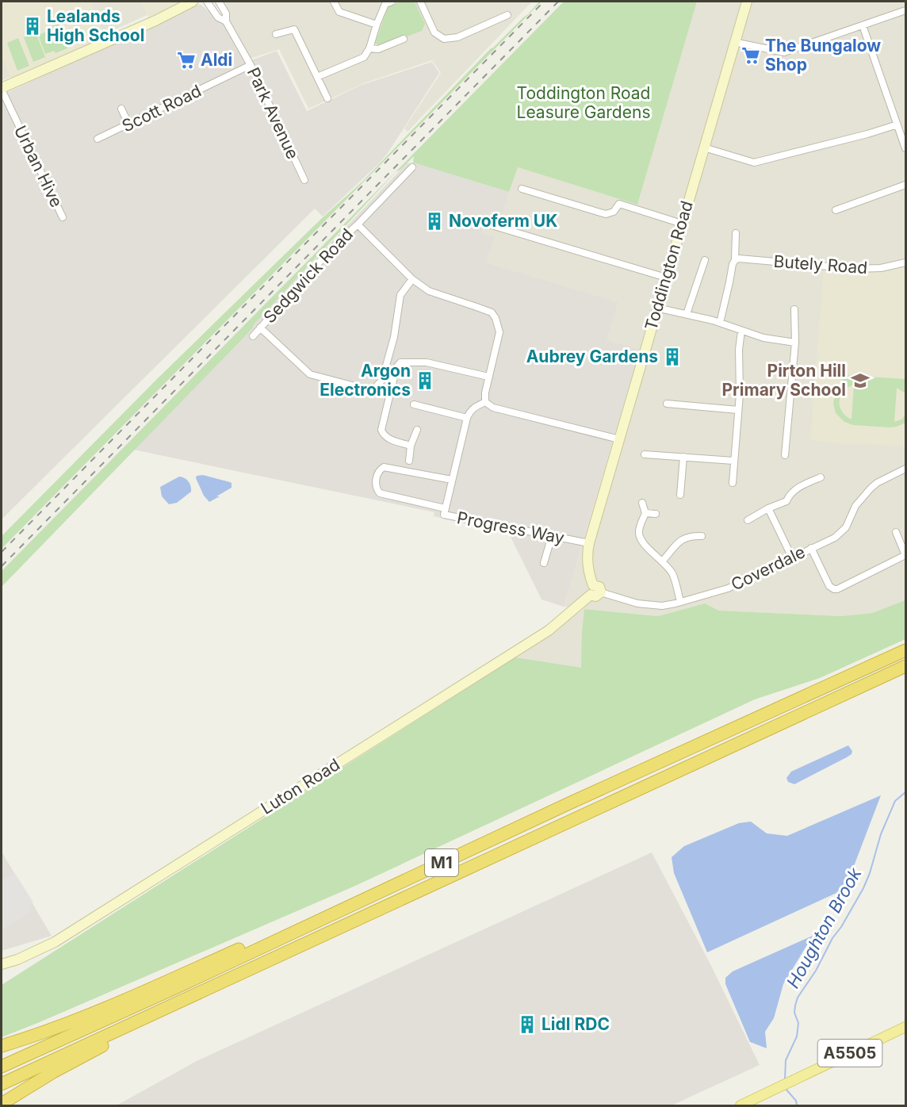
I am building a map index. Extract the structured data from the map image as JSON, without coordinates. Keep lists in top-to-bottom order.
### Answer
{
  "streets": {
    "highway": ["M1"],
    "main road": ["Toddington Road", "Luton Road", "A5505"],
    "street": [
      "Scott Road",
      "Park Avenue",
      "Urban Hive",
      "Butely Road",
      "Sedgwick Road",
      "Progress Way",
      "Coverdale"
    ]
  },
  "crossings": [
    ["Scott Road", "Park Avenue"],
    ["Toddington Road", "Progress Way"],
    ["Toddington Road", "Coverdale"],
    ["Toddington Road", "Luton Road"],
    ["Coverdale", "Luton Road"]
  ],
  "water": ["Houghton Brook"],
  "parks": ["Toddington Road Leasure Gardens"],
  "places": {
    "building": [
      "Lealands High School",
      "Novoferm UK",
      "Aubrey Gardens",
      "Argon Electronics",
      "Lidl RDC"
    ],
    "supermarket": ["The Bungalow Shop", "Aldi"],
    "school or university": ["Pirton Hill Primary School"]
  }
}
